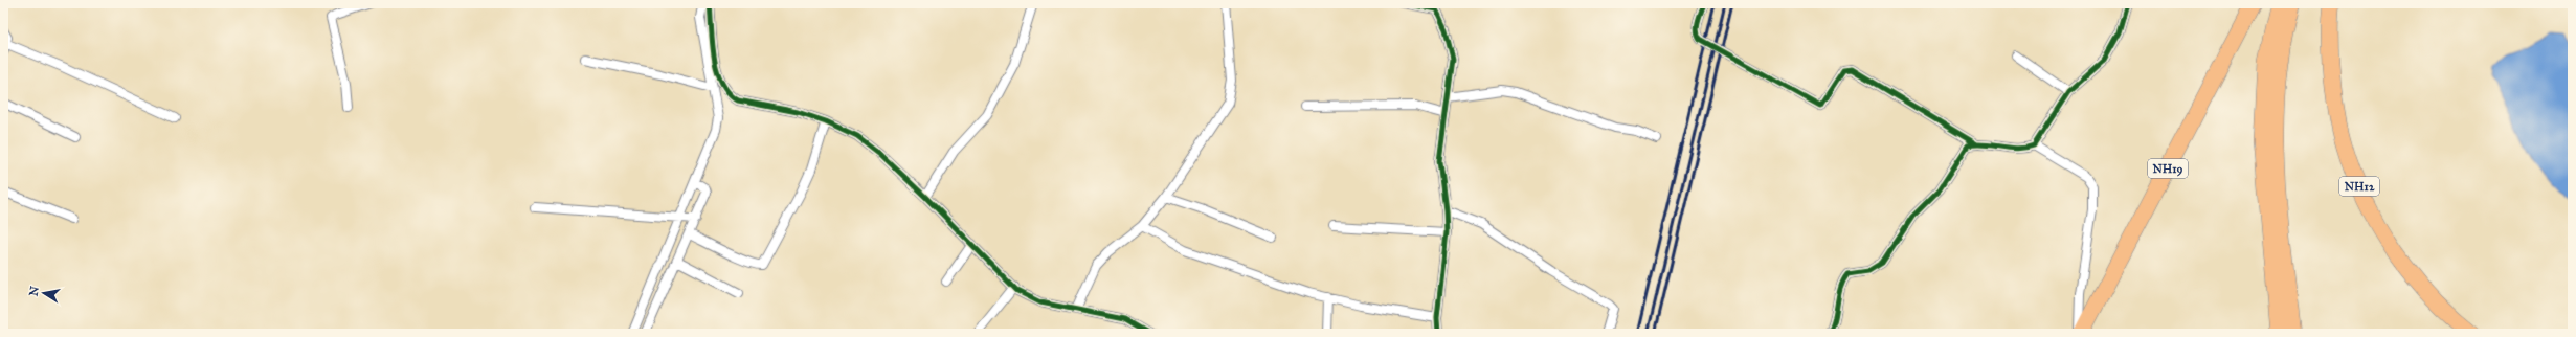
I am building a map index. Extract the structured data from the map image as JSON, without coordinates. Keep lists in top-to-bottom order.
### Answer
{
  "streets": {
    "highway": ["NH19", "NH12"]
  },
  "north": "left"
}
